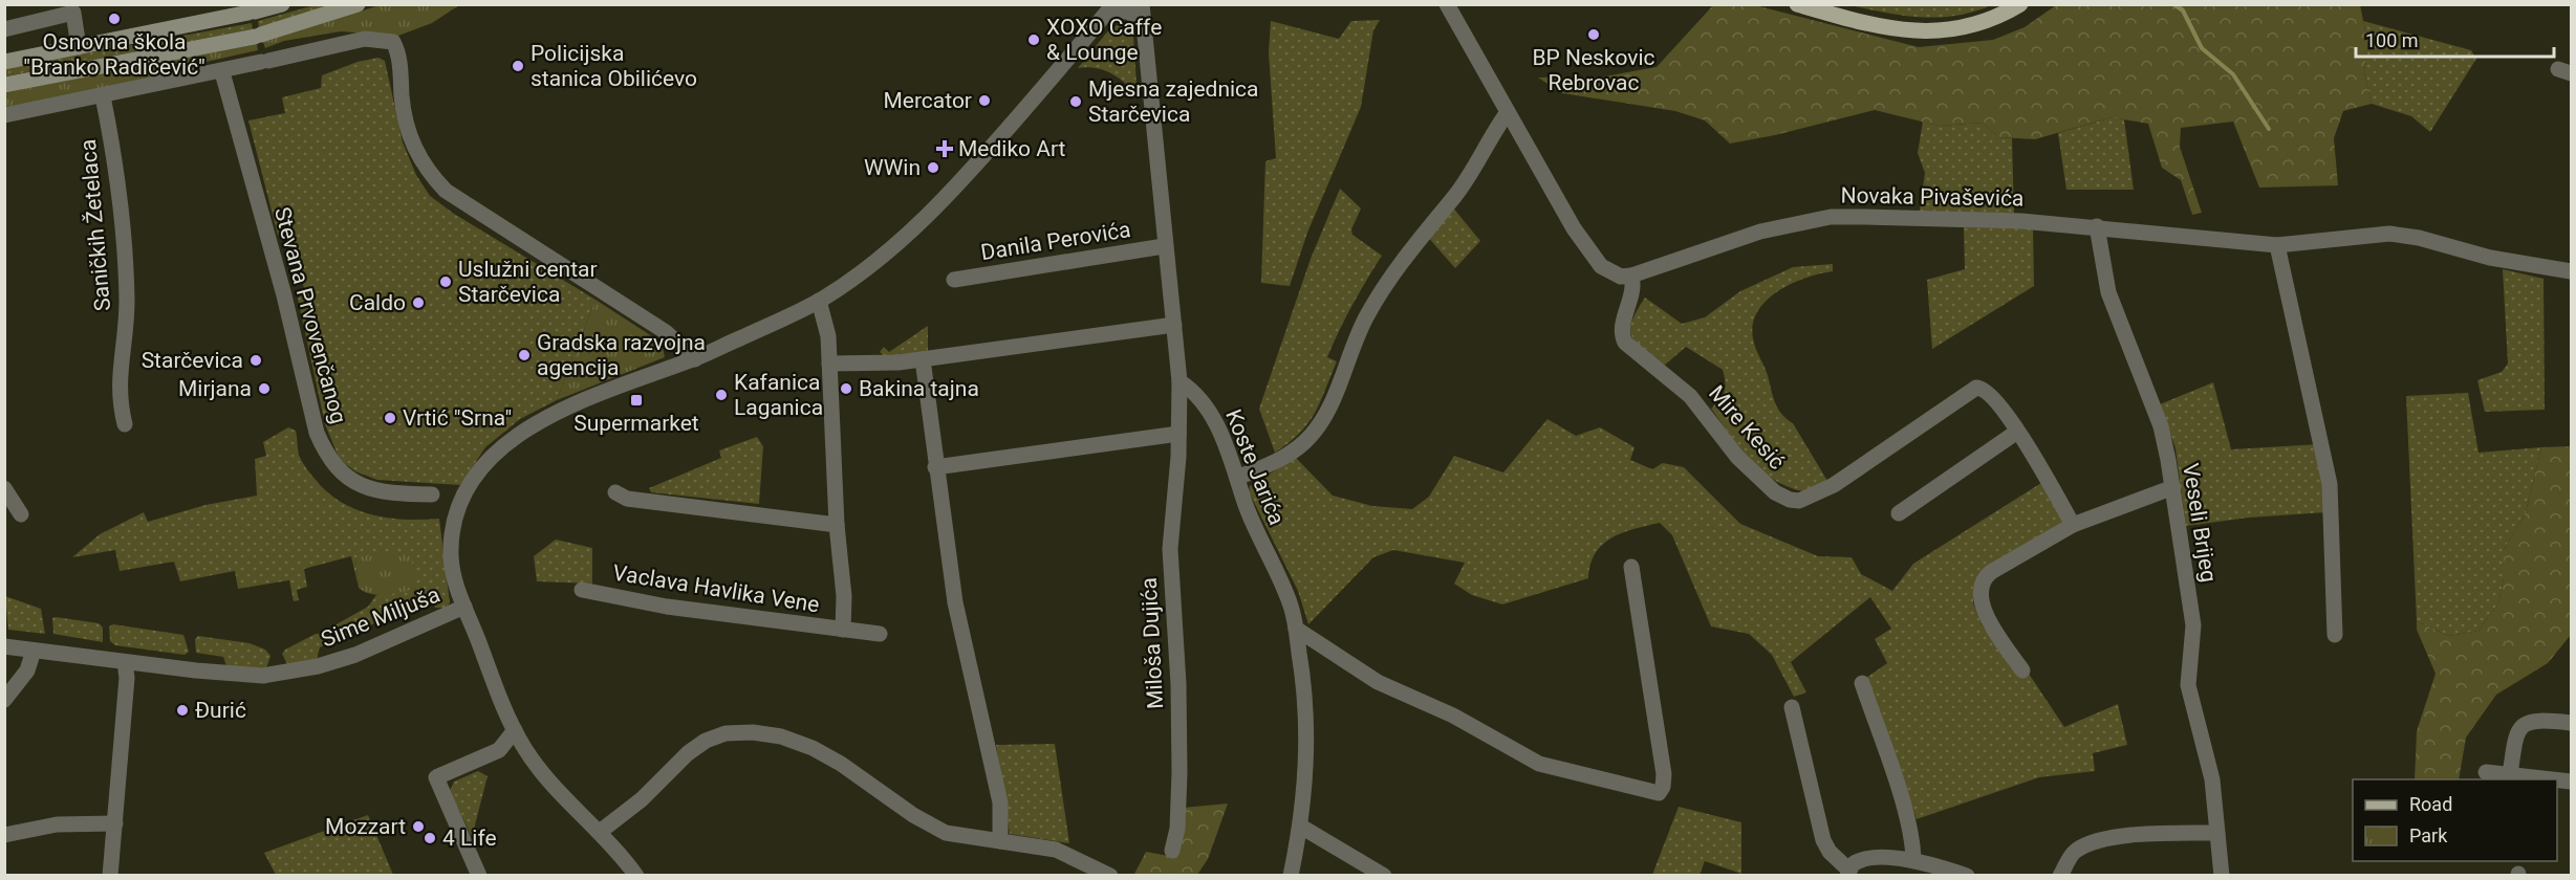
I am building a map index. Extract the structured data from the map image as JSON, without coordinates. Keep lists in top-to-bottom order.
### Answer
{
  "streets": {
    "street": [
      "Novaka Pivaševića",
      "Saničkih Žetelaca",
      "Danila Perovića",
      "Stevana Prvovenčanog",
      "Mire Kesić",
      "Koste Jarića",
      "Veseli Brijeg",
      "Vaclava Havlika Vene",
      "Sime Miljuša",
      "Miloša Dujića"
    ]
  },
  "crossings": [
    ["Novaka Pivaševića", "Mire Kesić"],
    ["Novaka Pivaševića", "Veseli Brijeg"],
    ["Koste Jarića", "Miloša Dujića"]
  ],
  "places": {
    "other": [
      "Osnovna škola \"Branko Radičević\"",
      "BP Neskovic Rebrovac",
      "XOXO Caffe & Lounge",
      "Policijska stanica Obilićevo",
      "Mercator",
      "Mjesna zajednica Starčevica",
      "WWin",
      "Uslužni centar Starčevica",
      "Caldo",
      "Gradska razvojna agencija",
      "Starčevica",
      "Mirjana",
      "Bakina tajna",
      "Kafanica Laganica",
      "Vrtić \"Srna\"",
      "Đurić",
      "Mozzart",
      "4 Life"
    ],
    "health": ["Mediko Art"],
    "transit": ["Supermarket"]
  },
  "legend": ["Road", "Park"],
  "scale_bar": "100 m"
}
